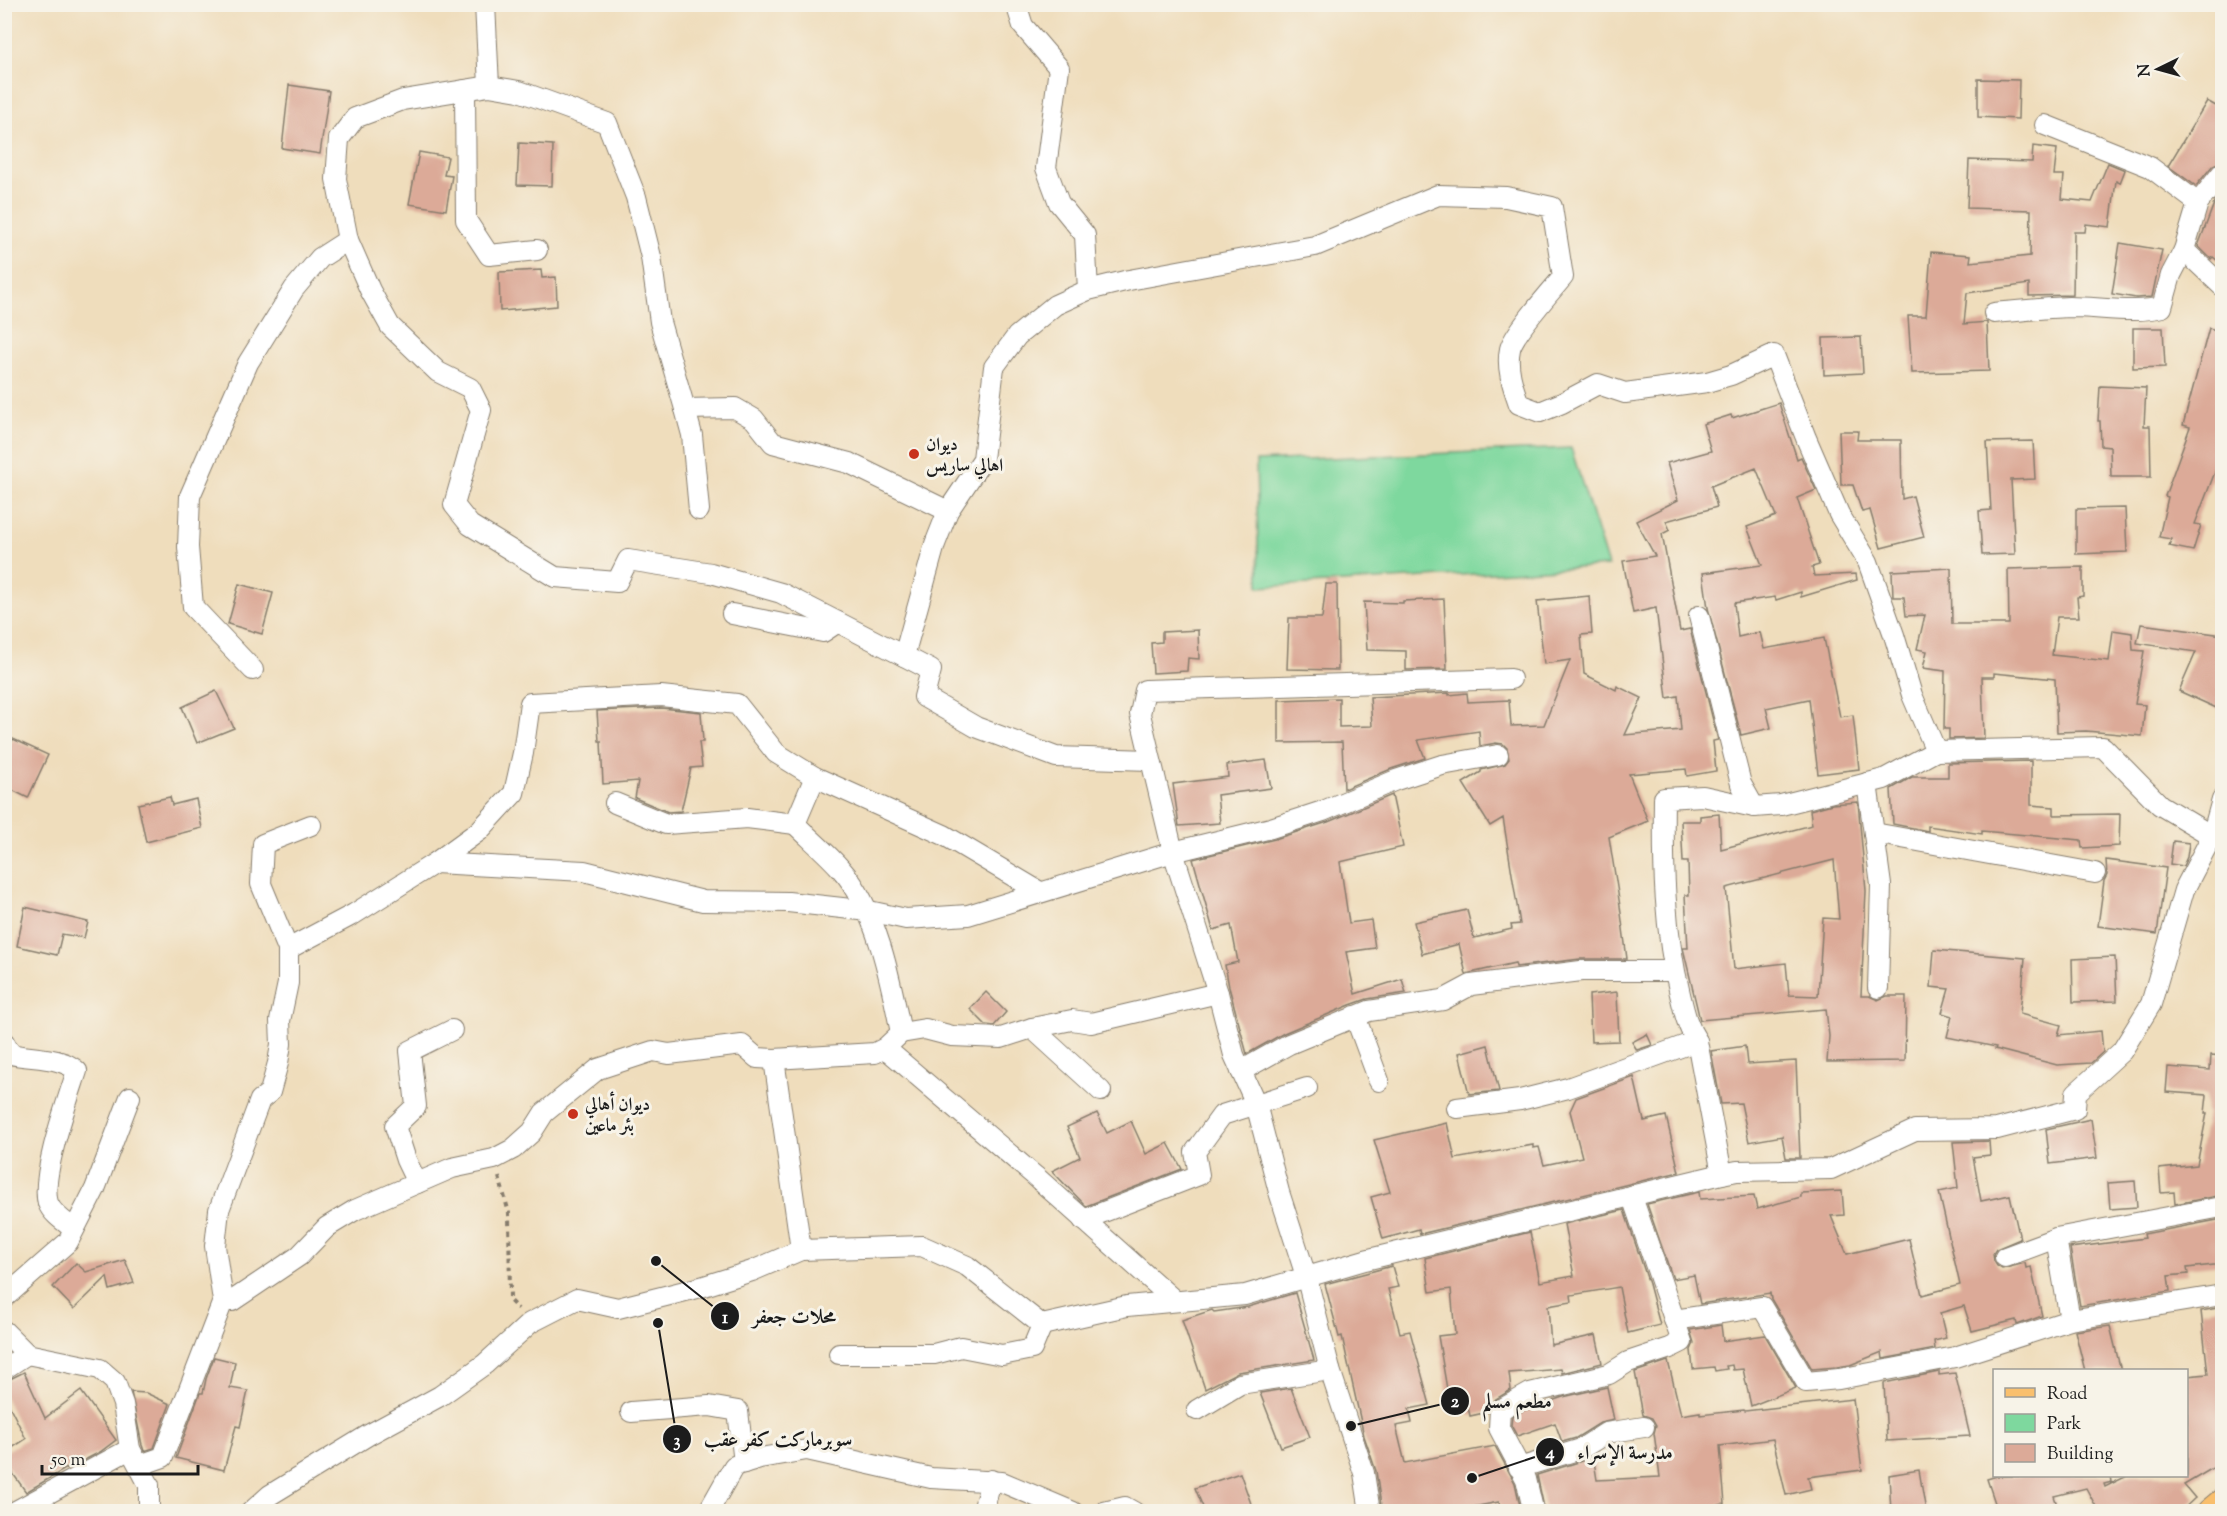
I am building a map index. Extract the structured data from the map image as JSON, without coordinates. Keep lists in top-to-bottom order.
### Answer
{
  "places": [
    "ديوان اهالي ساريس",
    "ديوان أهالي بئر ماعين",
    "محلات جعفر",
    "سوبرماركت كفر عقب",
    "مطعم مسلم",
    "مدرسة الإسراء"
  ],
  "legend": ["Road", "Park", "Building"],
  "scale_bar": "50 m",
  "north": "left"
}
